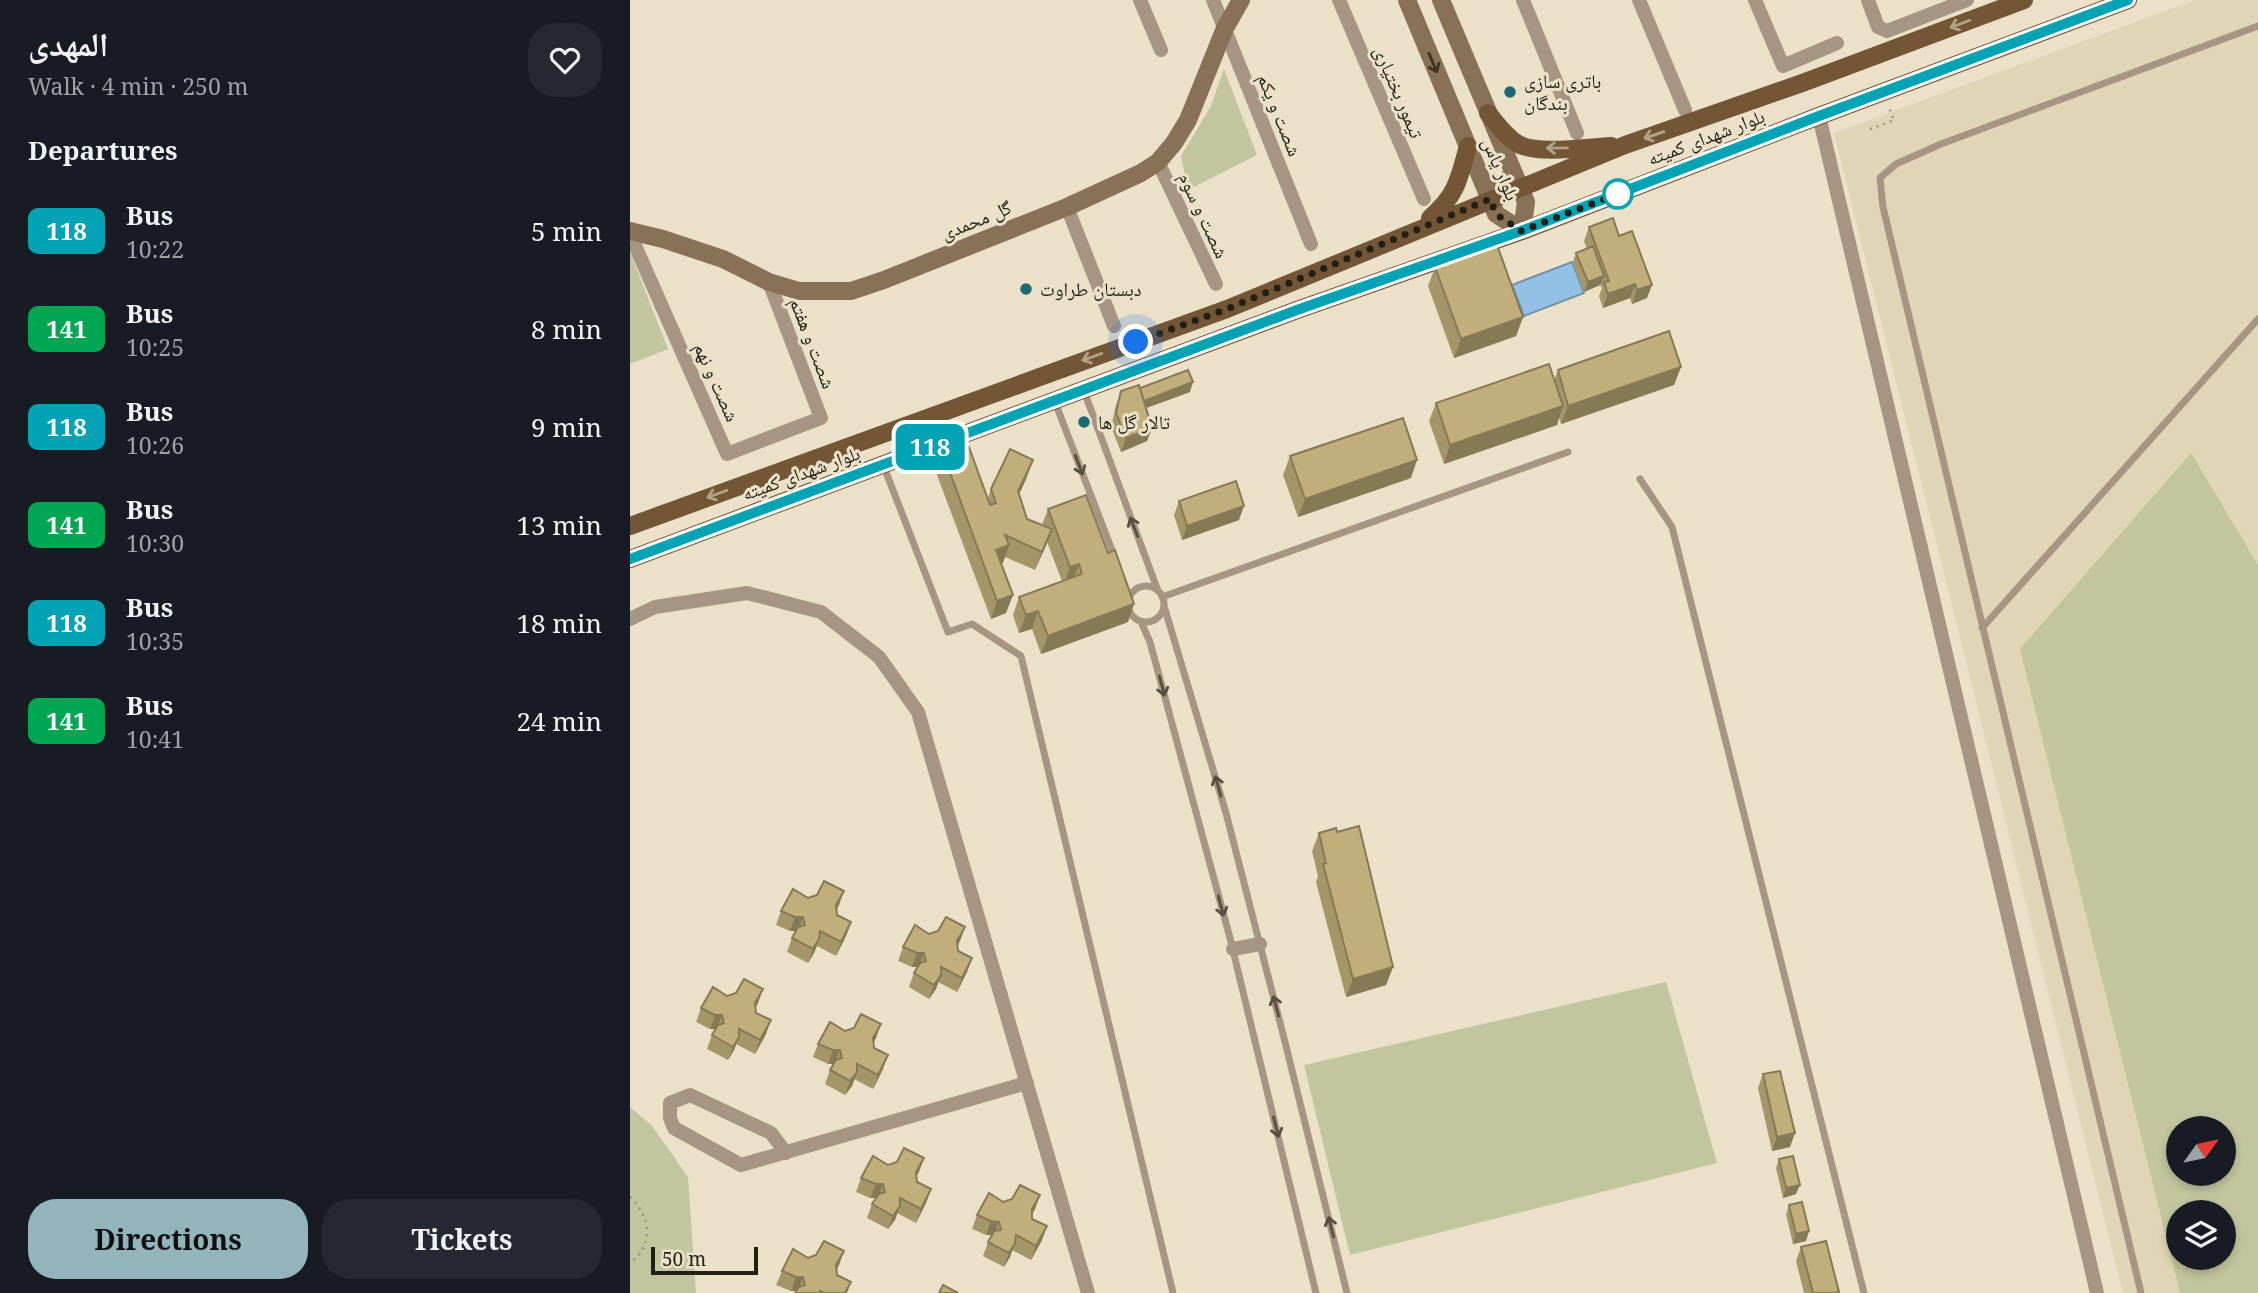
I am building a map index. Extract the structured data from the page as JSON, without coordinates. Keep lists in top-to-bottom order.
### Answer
{
  "streets": {
    "main road": ["بلوار شهدای کمیته"],
    "street": [
      "تیمور بختیاری",
      "شصت و یکم",
      "بلوار یاس",
      "شصت و سوم",
      "گل محمدی",
      "شصت و هفتم",
      "شصت و نهم"
    ]
  },
  "crossings": [
    ["شصت و یکم", "گل محمدی"],
    ["بلوار شهدای کمیته", "بلوار یاس"],
    ["شصت و سوم", "گل محمدی"],
    ["گل محمدی", "شصت و هفتم"],
    ["گل محمدی", "شصت و نهم"],
    ["شصت و هفتم", "شصت و نهم"]
  ],
  "places": ["باتری سازی بندگان", "دبستان طراوت", "تالار گل ها"],
  "lines": ["bus line 118"],
  "scale_bar": "50 m",
  "north": "top right",
  "page": {
    "heading": [
      ["المهدی", "Walk · 4 min · 250 m"],
      "Departures"
    ],
    "on_map": "118",
    "list": [
      {
        "mark": "118",
        "name": "Bus",
        "note": "10:22",
        "value": "5 min"
      },
      {
        "mark": "141",
        "name": "Bus",
        "note": "10:25",
        "value": "8 min"
      },
      {
        "mark": "118",
        "name": "Bus",
        "note": "10:26",
        "value": "9 min"
      },
      {
        "mark": "141",
        "name": "Bus",
        "note": "10:30",
        "value": "13 min"
      },
      {
        "mark": "118",
        "name": "Bus",
        "note": "10:35",
        "value": "18 min"
      },
      {
        "mark": "141",
        "name": "Bus",
        "note": "10:41",
        "value": "24 min"
      }
    ],
    "buttons": ["Directions", "Tickets"],
    "scale": "50 m"
  }
}
